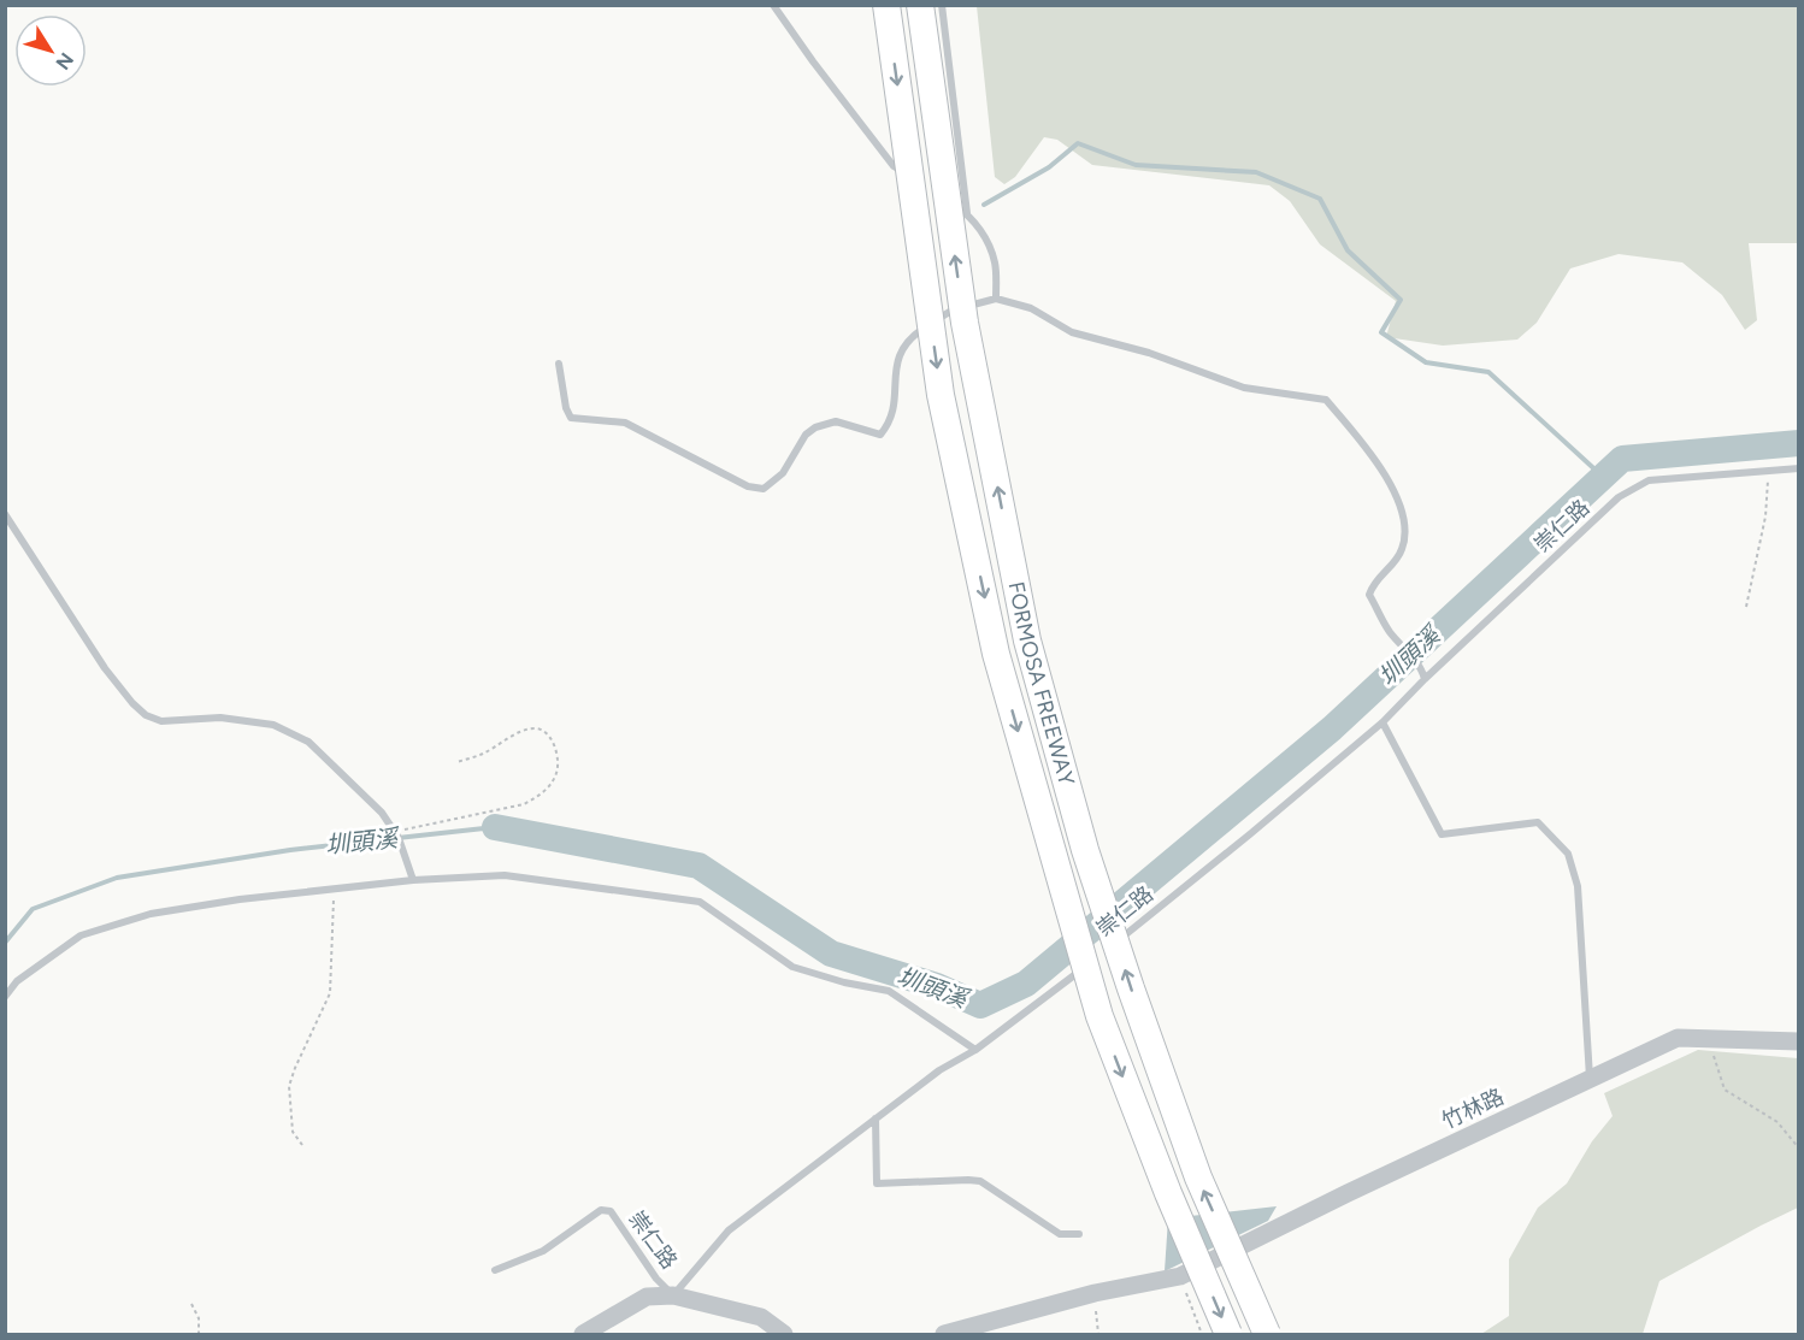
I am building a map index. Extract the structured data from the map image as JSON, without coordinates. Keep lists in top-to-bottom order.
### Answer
{
  "streets": {
    "highway": ["FORMOSA FREEWAY"],
    "street": ["竹林路"],
    "lane": ["崇仁路"]
  },
  "water": ["圳頭溪"],
  "north": "bottom right"
}
